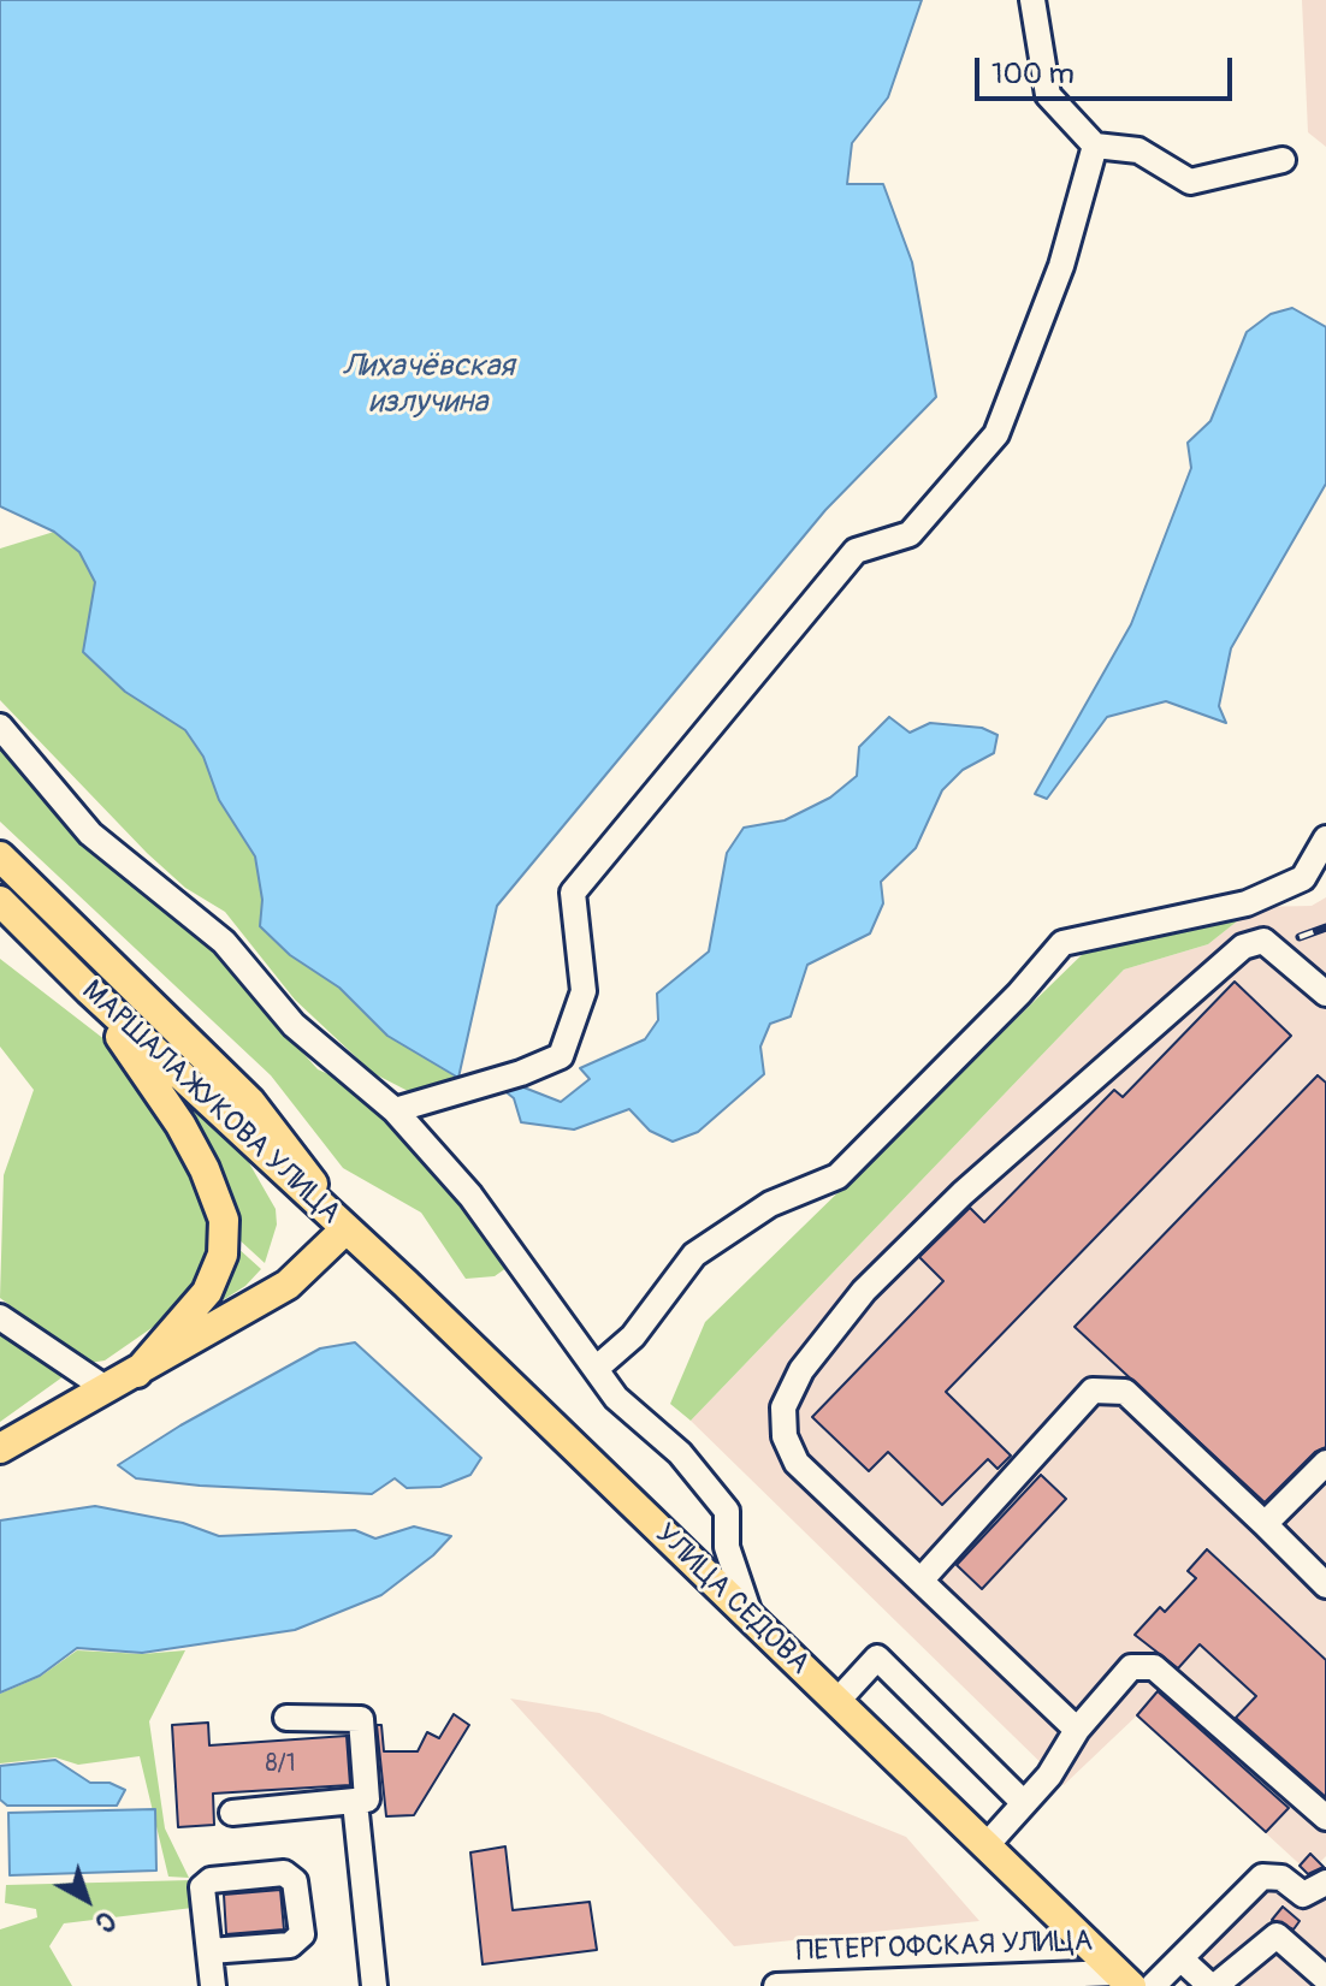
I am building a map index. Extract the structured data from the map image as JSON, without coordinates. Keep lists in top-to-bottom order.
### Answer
{
  "streets": {
    "main road": ["МАРШАЛА ЖУКОВА УЛИЦА", "УЛИЦА СЕДОВА"],
    "street": ["ПЕТЕРГОФСКАЯ УЛИЦА"]
  },
  "crossings": [
    ["МАРШАЛА ЖУКОВА УЛИЦА", "УЛИЦА СЕДОВА"],
    ["УЛИЦА СЕДОВА", "ПЕТЕРГОФСКАЯ УЛИЦА"]
  ],
  "water": ["Лихачёвская излучина"],
  "house_numbers": ["8/1"],
  "scale_bar": "100 m",
  "north": "bottom right"
}
